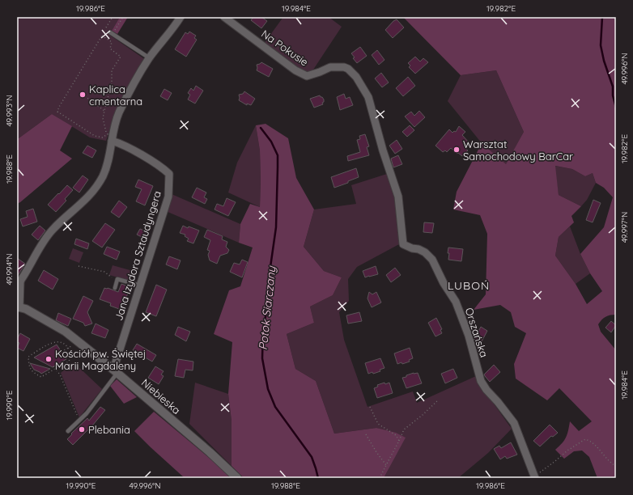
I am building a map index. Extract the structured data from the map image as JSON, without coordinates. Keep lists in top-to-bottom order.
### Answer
{
  "streets": {
    "street": [
      "Na Pokusie",
      "Jana Izydora Sztaudyngera",
      "Orszańska",
      "Niebieska"
    ]
  },
  "crossings": [
    ["Na Pokusie", "Orszańska"],
    ["Jana Izydora Sztaudyngera", "Niebieska"]
  ],
  "districts": ["LUBOŃ"],
  "water": ["Potok Siarczany"],
  "places": [
    "Kaplica cmentarna",
    "Warsztat Samochodowy BarCar",
    "Kościół pw. Świętej Marii Magdaleny",
    "Plebania"
  ],
  "coordinates": [
    "19.986°E",
    "19.984°E",
    "19.982°E",
    "49.996°N",
    "49.993°N",
    "19.988°E",
    "49.997°N",
    "49.994°N",
    "19.990°E"
  ]
}
